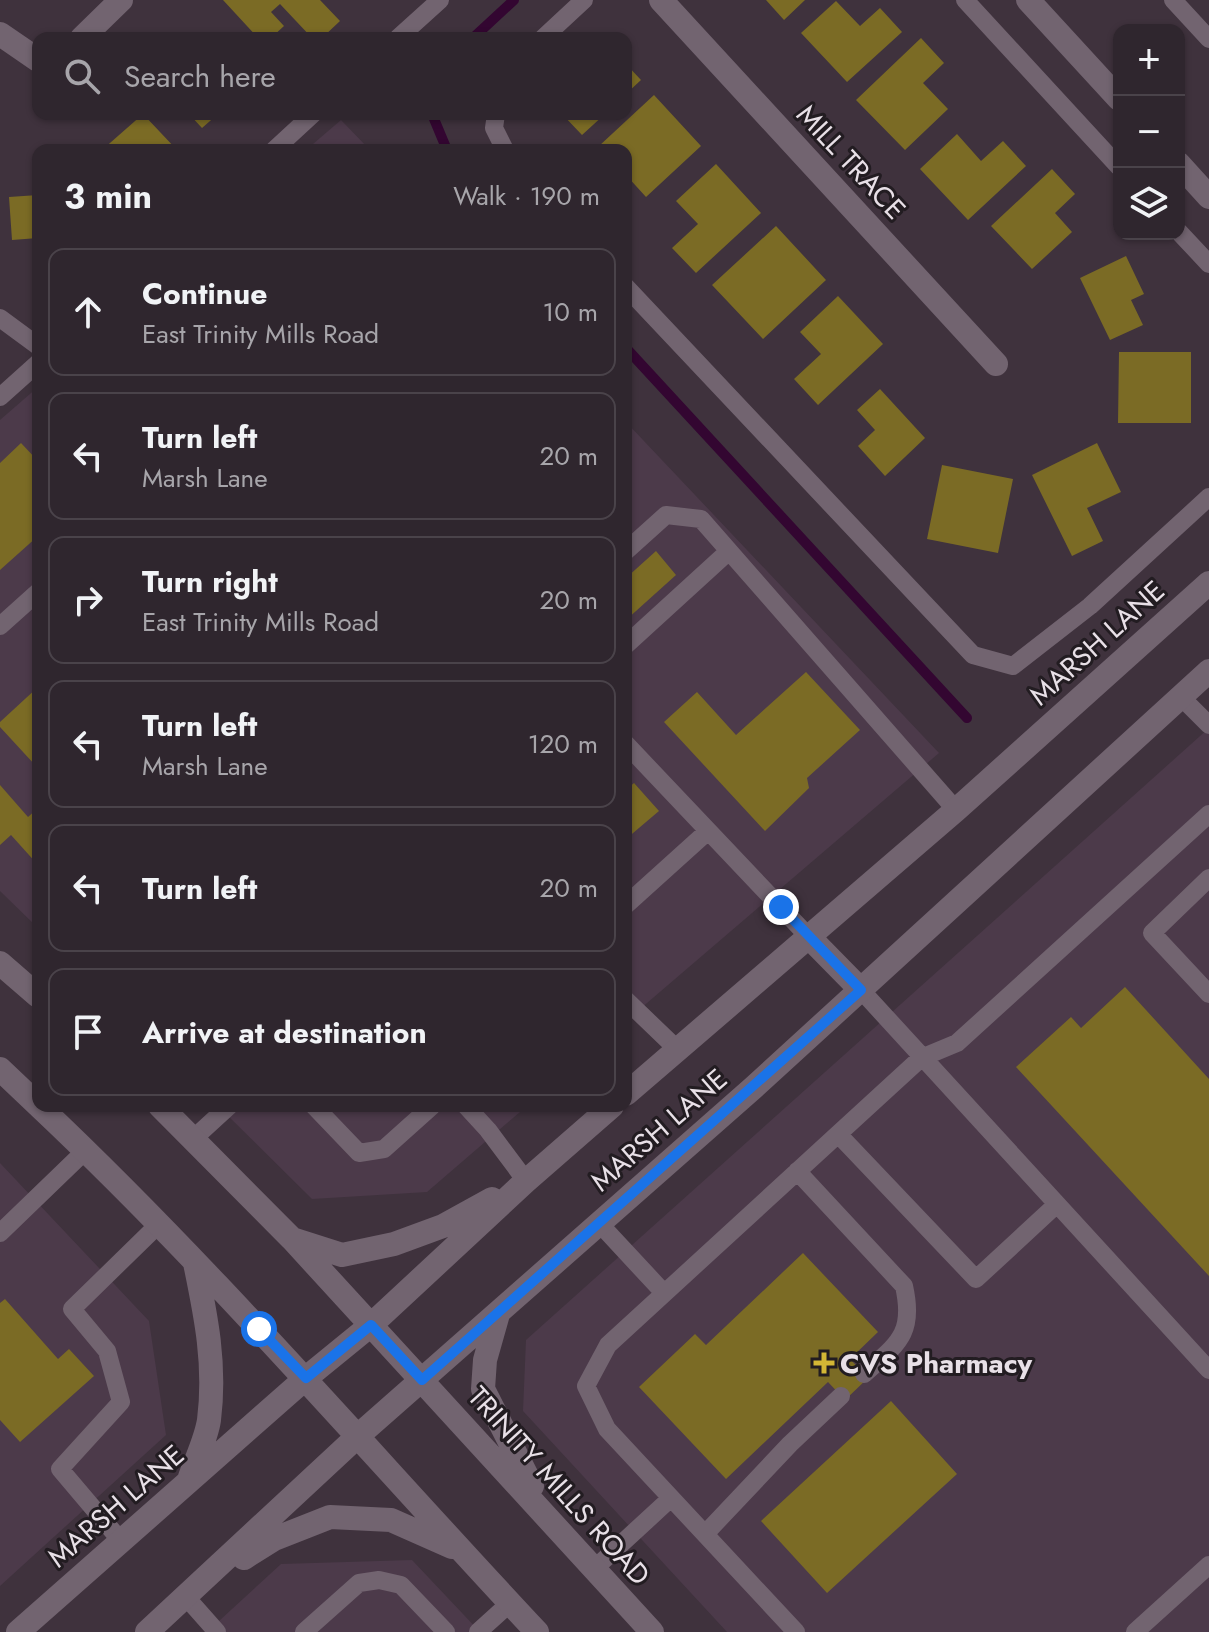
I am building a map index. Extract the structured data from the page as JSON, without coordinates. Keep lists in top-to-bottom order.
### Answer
{
  "streets": {
    "main road": ["MILL TRACE", "MARSH LANE", "TRINITY MILLS ROAD"]
  },
  "crossings": [
    ["MARSH LANE", "TRINITY MILLS ROAD"]
  ],
  "places": {
    "health": ["CVS Pharmacy"]
  },
  "page": {
    "map_buttons": ["+", "−"],
    "search": "Search here",
    "heading": ["3 min", "Walk · 190 m"],
    "list": [
      ["Continue", "East Trinity Mills Road", "10 m"],
      ["Turn left", "Marsh Lane", "20 m"],
      ["Turn right", "East Trinity Mills Road", "20 m"],
      ["Turn left", "Marsh Lane", "120 m"],
      ["Turn left", "20 m"],
      "Arrive at destination"
    ]
  }
}
